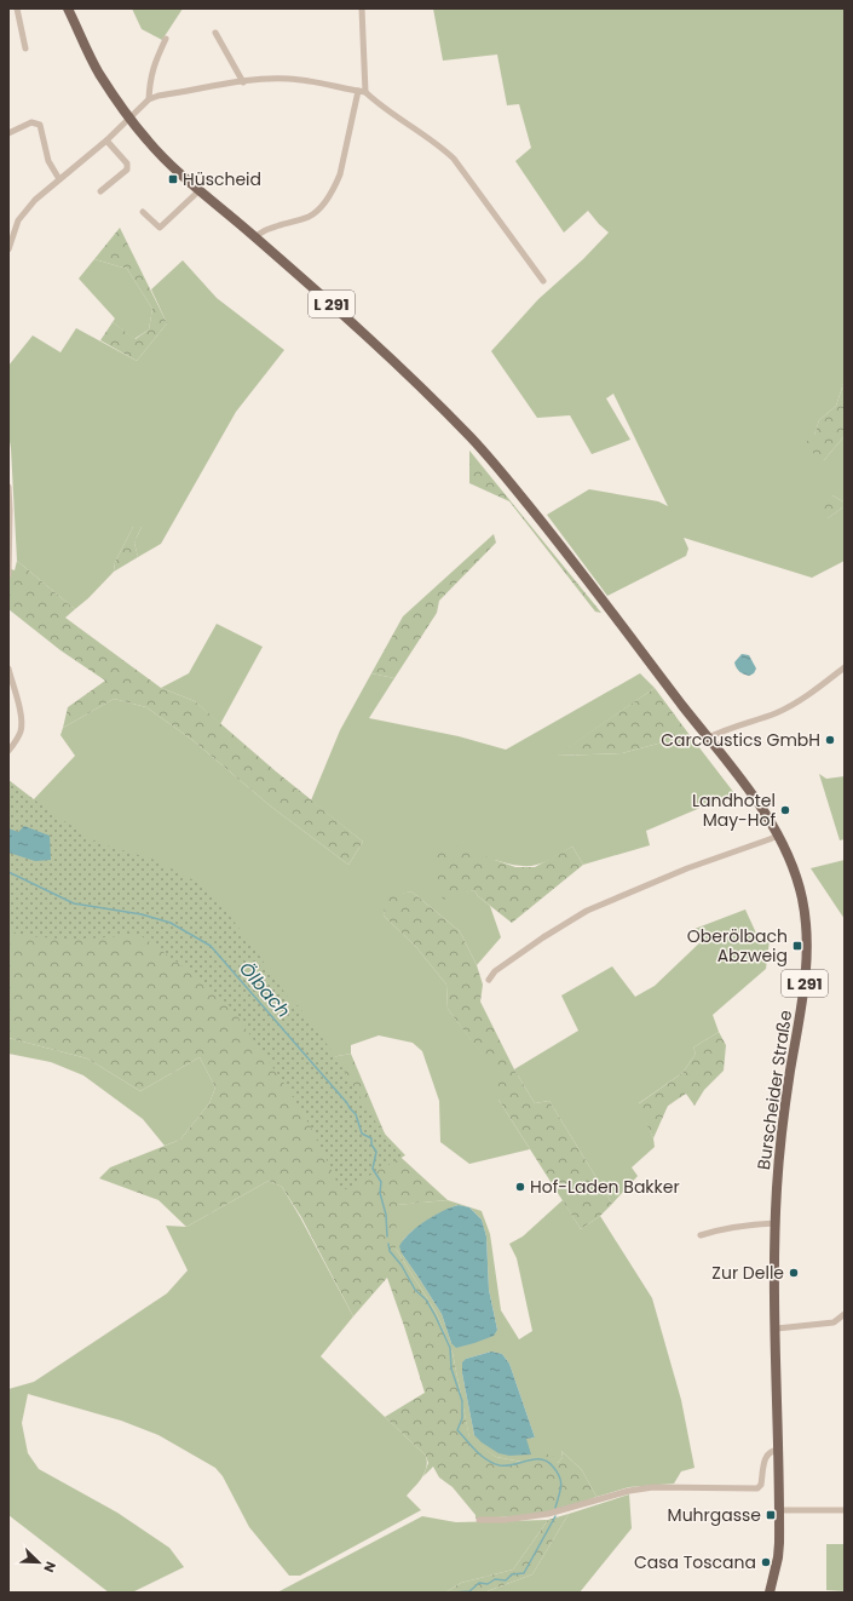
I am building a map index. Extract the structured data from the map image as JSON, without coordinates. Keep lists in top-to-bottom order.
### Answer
{
  "streets": {
    "main road": ["L 291", "Burscheider Straße"]
  },
  "crossings": [
    ["L 291", "Burscheider Straße"]
  ],
  "water": ["Ölbach"],
  "places": {
    "transit": ["Hüscheid", "Oberölbach Abzweig", "Muhrgasse"],
    "other": [
      "Carcoustics GmbH",
      "Landhotel May-Hof",
      "Hof-Laden Bakker",
      "Zur Delle",
      "Casa Toscana"
    ]
  },
  "north": "bottom right"
}
